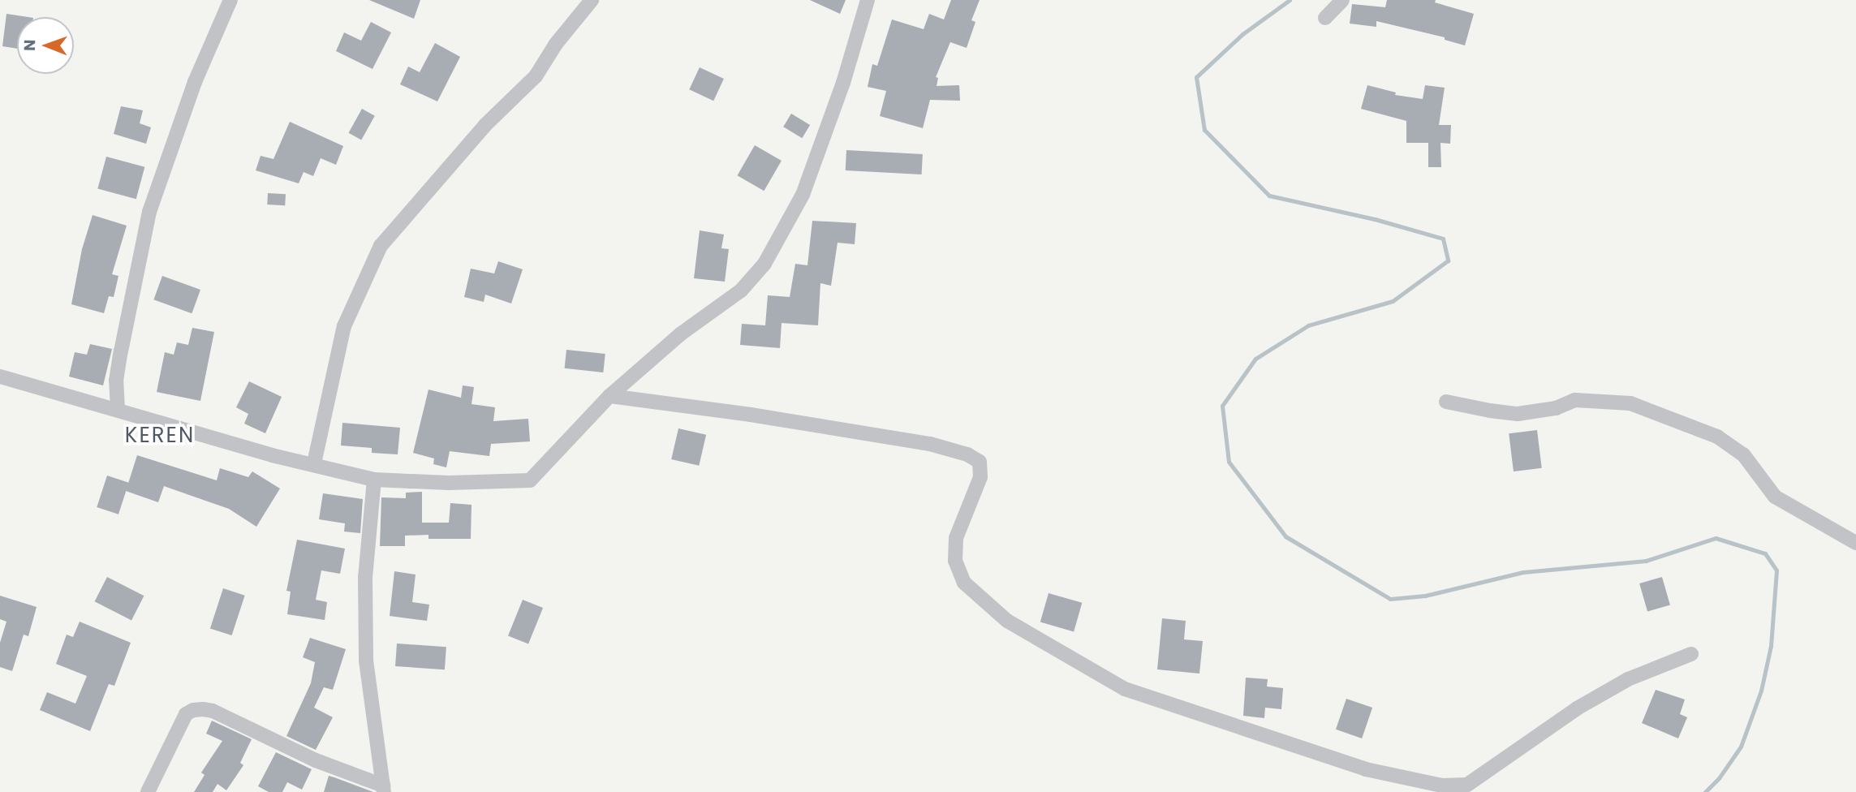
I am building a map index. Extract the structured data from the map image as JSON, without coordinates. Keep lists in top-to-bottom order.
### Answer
{
  "districts": ["KEREN"],
  "north": "left"
}
